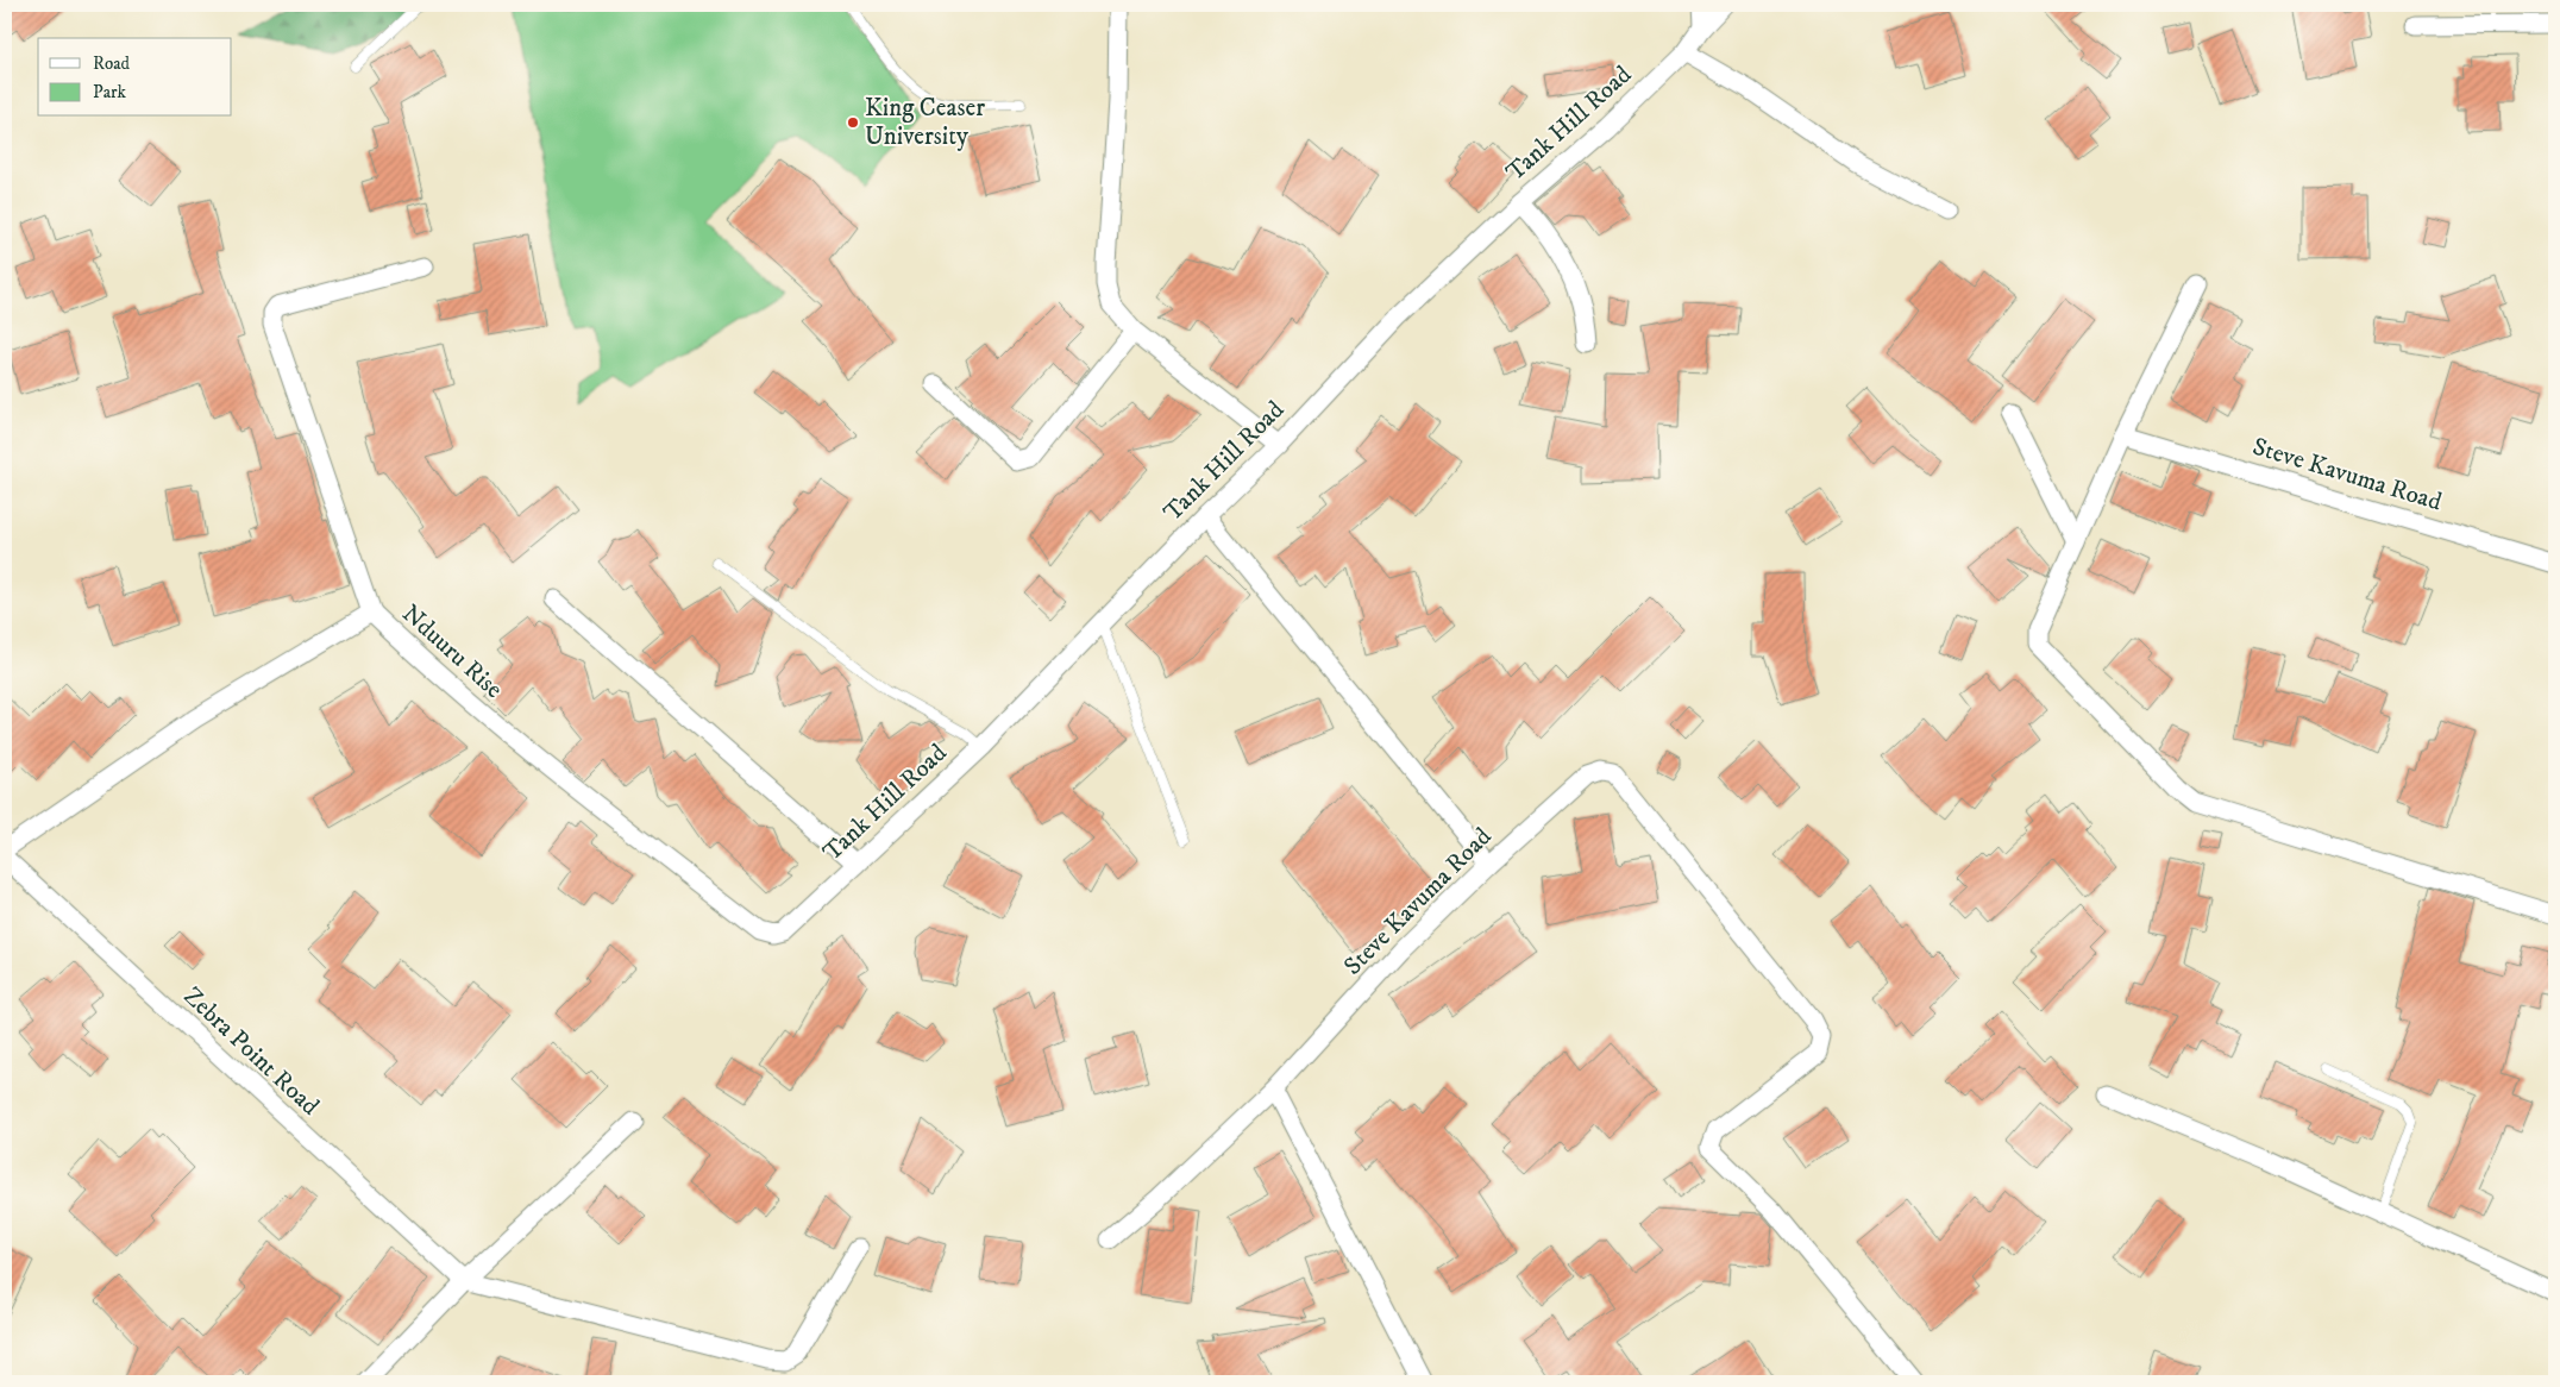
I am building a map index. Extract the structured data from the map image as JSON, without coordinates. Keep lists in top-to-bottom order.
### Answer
{
  "streets": {
    "street": [
      "Tank Hill Road",
      "Steve Kavuma Road",
      "Nduuru Rise",
      "Zebra Point Road"
    ]
  },
  "crossings": [
    ["Tank Hill Road", "Nduuru Rise"]
  ],
  "places": ["King Ceaser University"],
  "legend": ["Road", "Park"]
}
